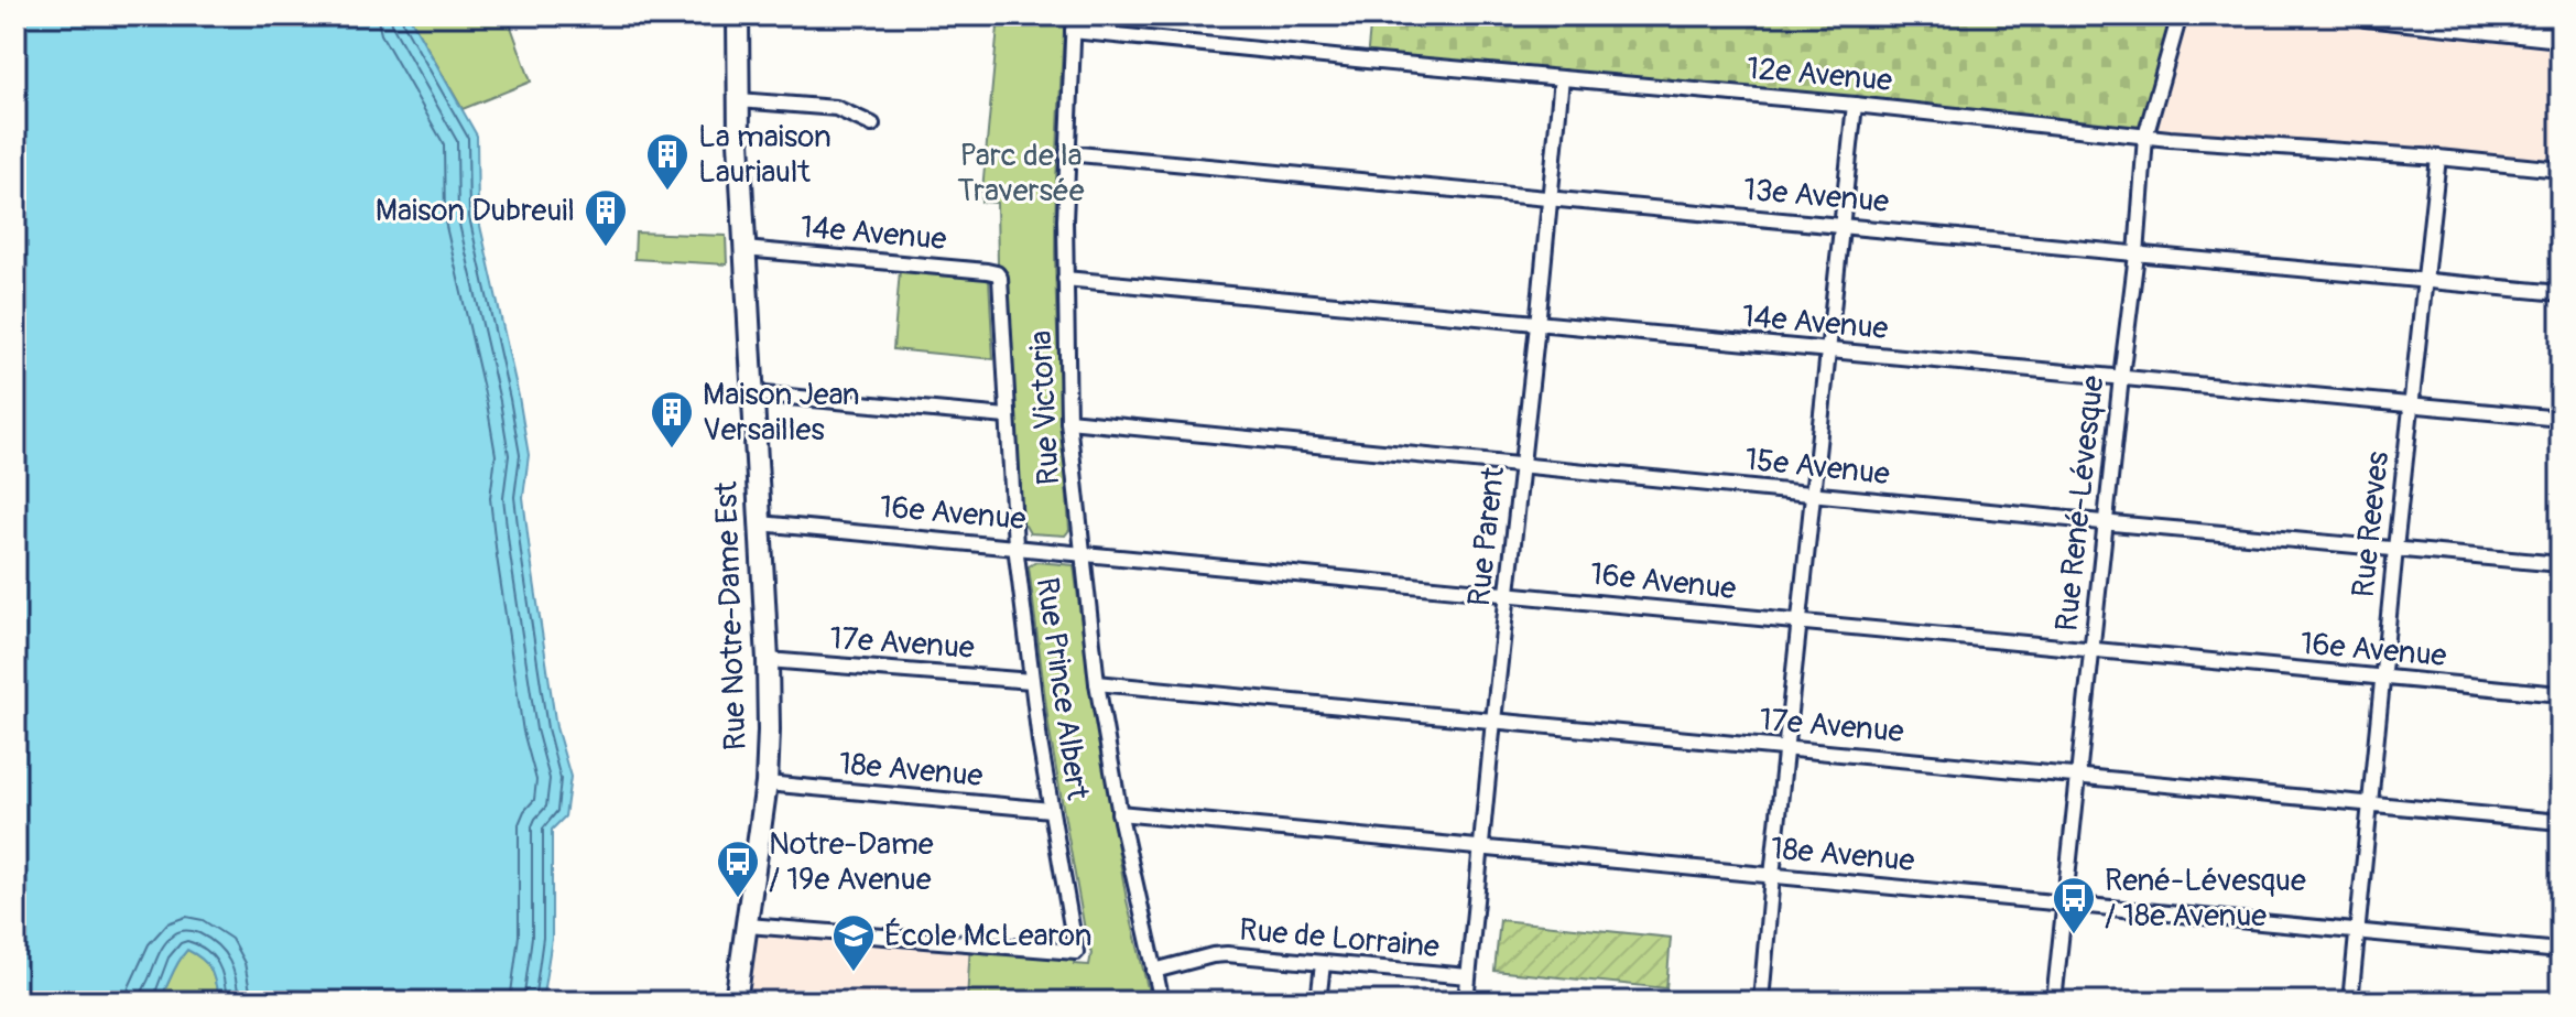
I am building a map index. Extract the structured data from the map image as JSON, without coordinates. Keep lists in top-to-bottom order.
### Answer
{
  "streets": {
    "main road": ["Rue Notre-Dame Est"],
    "street": [
      "12e Avenue",
      "13e Avenue",
      "14e Avenue",
      "Rue Victoria",
      "15e Avenue",
      "Rue René-Lévesque",
      "16e Avenue",
      "Rue Reeves",
      "Rue Parent",
      "17e Avenue",
      "Rue Prince Albert",
      "18e Avenue",
      "Rue de Lorraine"
    ]
  },
  "crossings": [
    ["12e Avenue", "Rue Victoria"],
    ["12e Avenue", "Rue René-Lévesque"],
    ["12e Avenue", "Rue Reeves"],
    ["12e Avenue", "Rue Parent"],
    ["13e Avenue", "Rue Victoria"],
    ["13e Avenue", "Rue René-Lévesque"],
    ["13e Avenue", "Rue Reeves"],
    ["13e Avenue", "Rue Parent"],
    ["14e Avenue", "Rue Victoria"],
    ["14e Avenue", "Rue René-Lévesque"],
    ["14e Avenue", "Rue Reeves"],
    ["14e Avenue", "Rue Parent"],
    ["14e Avenue", "Rue Notre-Dame Est"],
    ["14e Avenue", "Rue Prince Albert"],
    ["Rue Victoria", "15e Avenue"],
    ["Rue Victoria", "16e Avenue"],
    ["Rue Victoria", "17e Avenue"],
    ["Rue Victoria", "18e Avenue"],
    ["Rue Victoria", "Rue de Lorraine"],
    ["15e Avenue", "Rue René-Lévesque"],
    ["15e Avenue", "Rue Reeves"],
    ["15e Avenue", "Rue Parent"],
    ["Rue René-Lévesque", "16e Avenue"],
    ["Rue René-Lévesque", "17e Avenue"],
    ["Rue René-Lévesque", "18e Avenue"],
    ["16e Avenue", "Rue Reeves"],
    ["16e Avenue", "Rue Parent"],
    ["16e Avenue", "Rue Notre-Dame Est"],
    ["16e Avenue", "Rue Prince Albert"],
    ["Rue Reeves", "17e Avenue"],
    ["Rue Reeves", "18e Avenue"],
    ["Rue Parent", "17e Avenue"],
    ["Rue Parent", "18e Avenue"],
    ["Rue Parent", "Rue de Lorraine"],
    ["Rue Notre-Dame Est", "17e Avenue"],
    ["Rue Notre-Dame Est", "Rue Prince Albert"],
    ["Rue Notre-Dame Est", "18e Avenue"],
    ["17e Avenue", "Rue Prince Albert"],
    ["Rue Prince Albert", "18e Avenue"]
  ],
  "parks": ["Parc de la Traversée"],
  "places": {
    "building": ["La maison Lauriault", "Maison Dubreuil", "Maison Jean Versailles"],
    "bus stop": ["Notre-Dame / 19e Avenue", "René-Lévesque / 18e Avenue"],
    "school or university": ["École McLearon"]
  }
}
